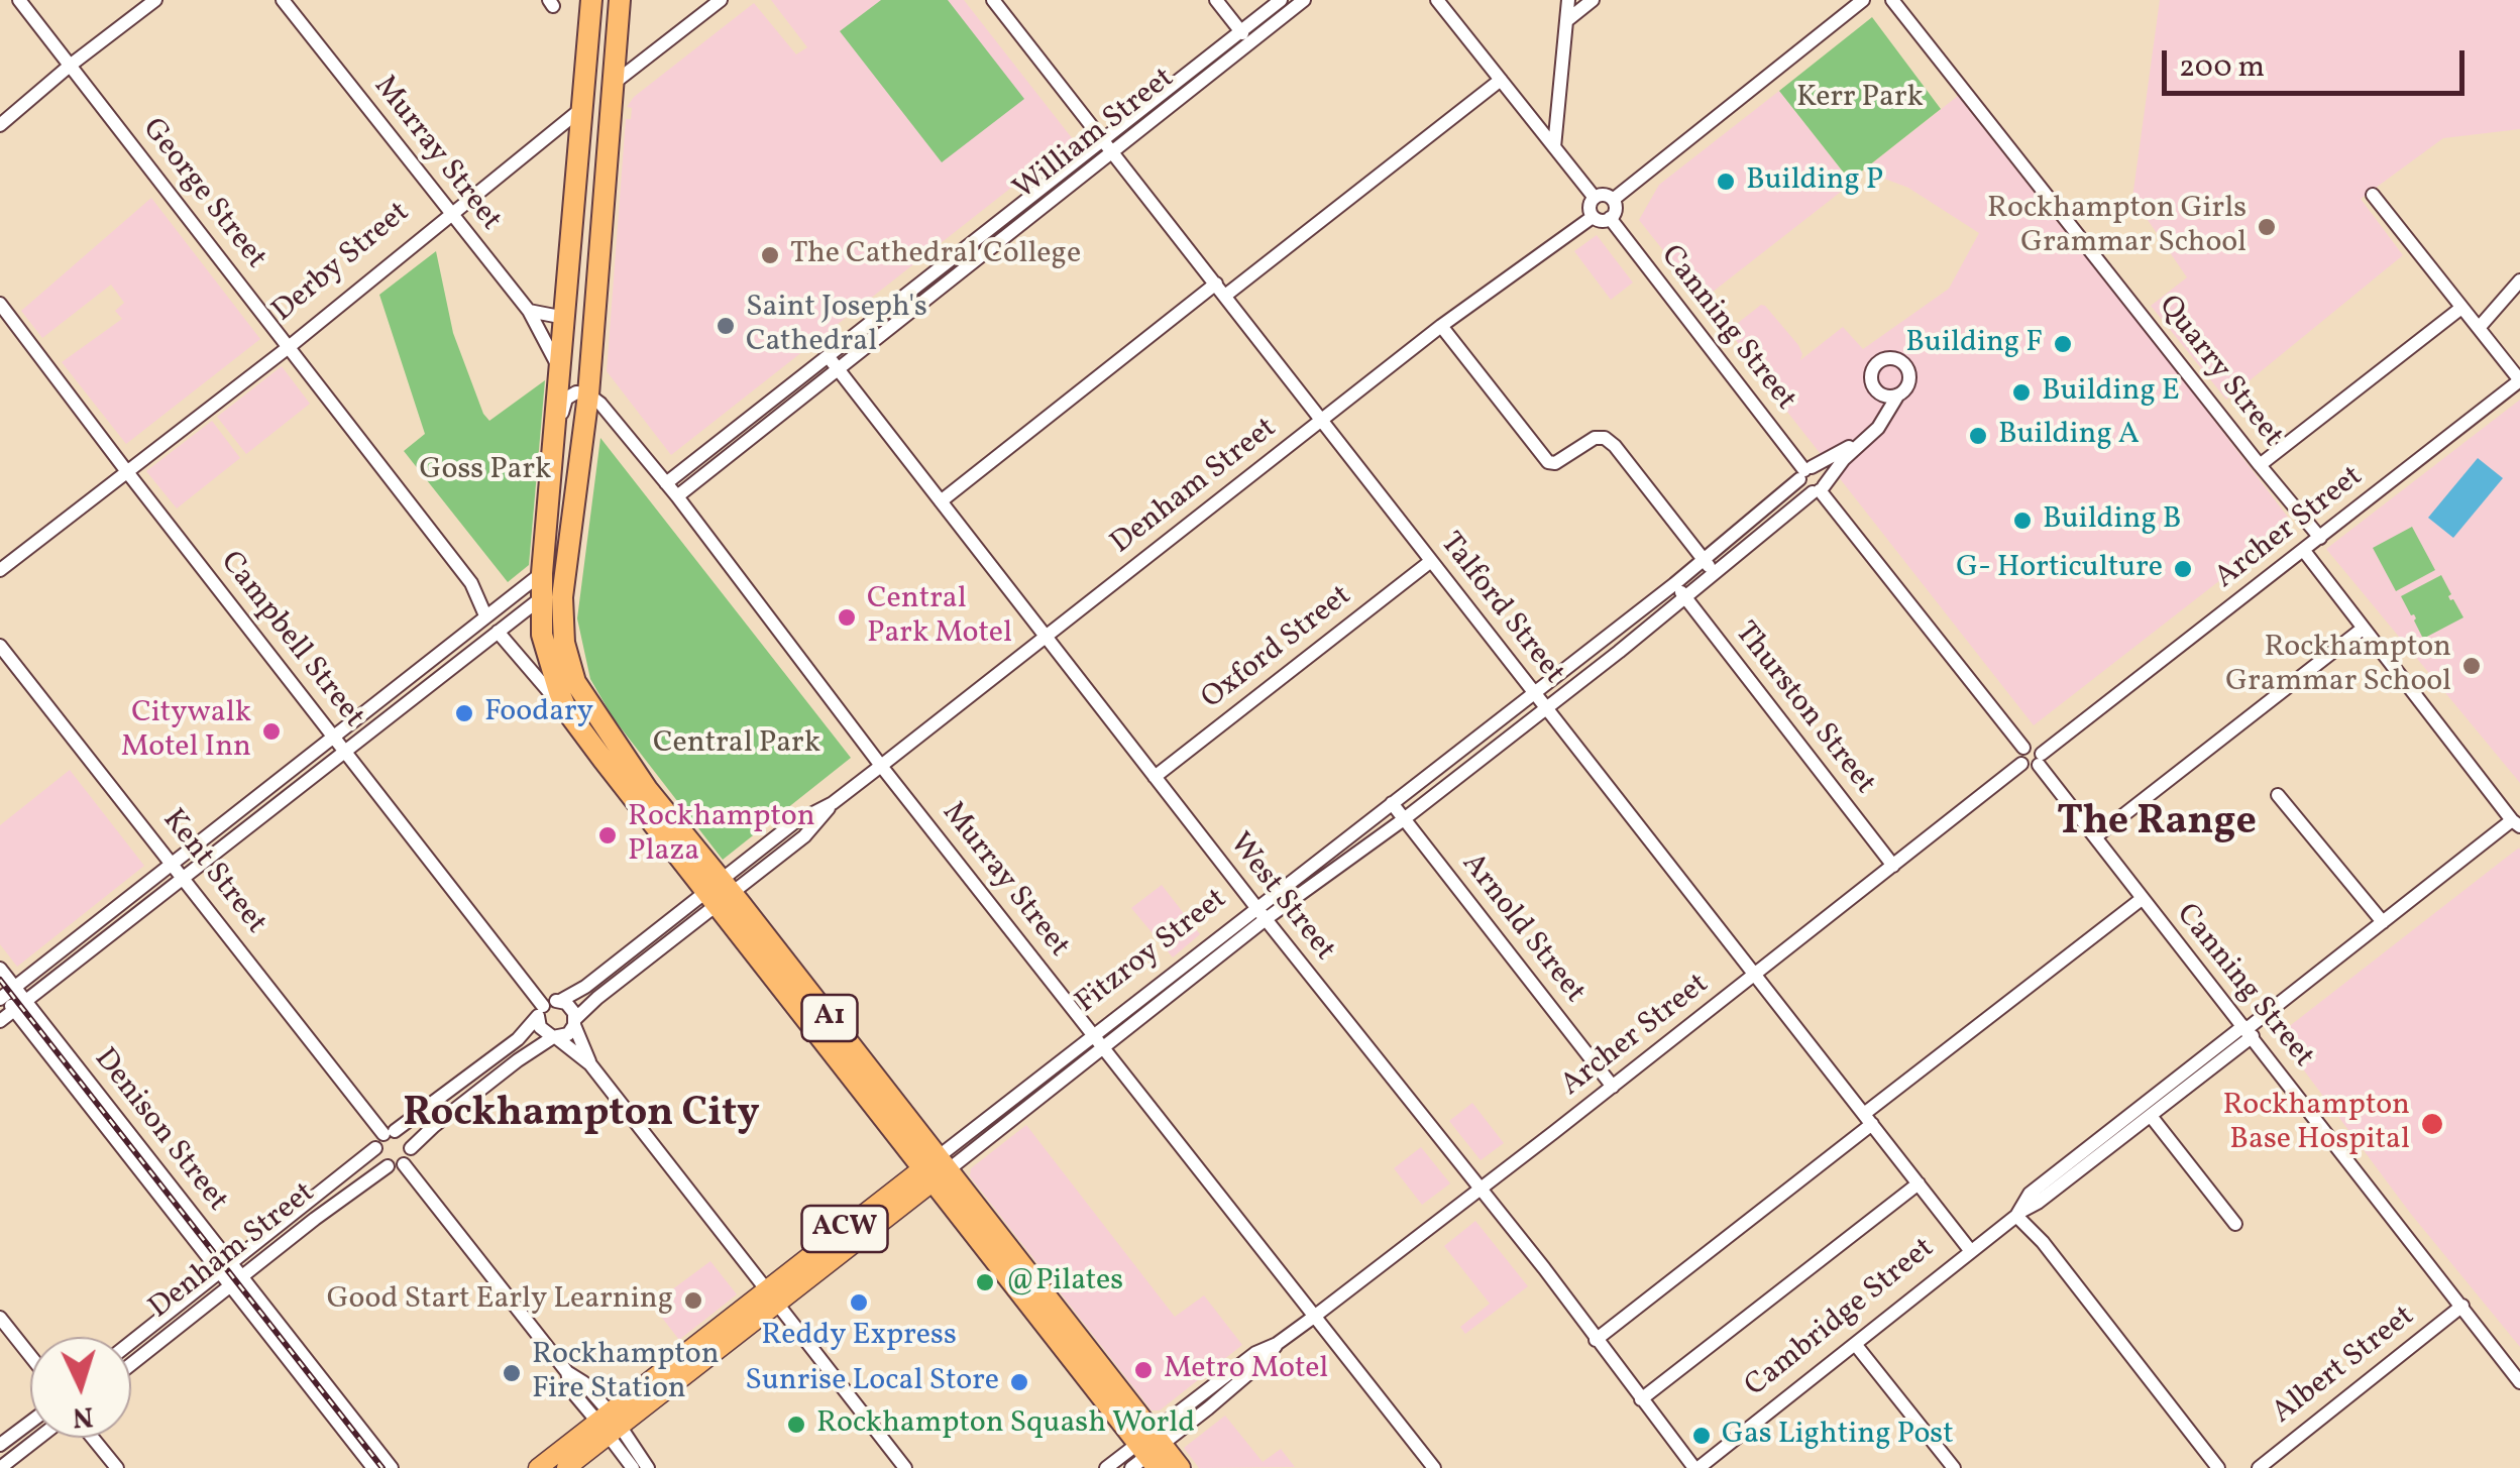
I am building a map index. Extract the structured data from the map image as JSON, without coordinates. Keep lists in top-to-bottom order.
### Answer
{
  "streets": {
    "highway": ["Derby Street", "A1"],
    "main road": ["Fitzroy Street", "ACW"],
    "street": [
      "William Street",
      "Murray Street",
      "George Street",
      "Canning Street",
      "Quarry Street",
      "Denham Street",
      "Archer Street",
      "Talford Street",
      "Campbell Street",
      "Oxford Street",
      "Thurston Street",
      "Kent Street",
      "West Street",
      "Arnold Street",
      "Denison Street",
      "Cambridge Street",
      "Albert Street"
    ]
  },
  "crossings": [
    ["William Street", "Murray Street"],
    ["William Street", "Talford Street"],
    ["William Street", "West Street"],
    ["Murray Street", "Derby Street"],
    ["Murray Street", "Denham Street"],
    ["Murray Street", "Archer Street"],
    ["Murray Street", "Fitzroy Street"],
    ["Murray Street", "A1"],
    ["George Street", "Derby Street"],
    ["Derby Street", "Campbell Street"],
    ["Derby Street", "A1"],
    ["Canning Street", "Denham Street"],
    ["Canning Street", "Archer Street"],
    ["Canning Street", "Fitzroy Street"],
    ["Canning Street", "Cambridge Street"],
    ["Canning Street", "Albert Street"],
    ["Quarry Street", "Archer Street"],
    ["Denham Street", "Talford Street"],
    ["Denham Street", "Campbell Street"],
    ["Denham Street", "Kent Street"],
    ["Denham Street", "West Street"],
    ["Denham Street", "A1"],
    ["Denham Street", "Denison Street"],
    ["Archer Street", "Talford Street"],
    ["Archer Street", "Thurston Street"],
    ["Archer Street", "West Street"],
    ["Archer Street", "Arnold Street"],
    ["Archer Street", "A1"],
    ["Talford Street", "Oxford Street"],
    ["Talford Street", "Fitzroy Street"],
    ["Talford Street", "Cambridge Street"],
    ["Oxford Street", "West Street"],
    ["Thurston Street", "Fitzroy Street"],
    ["West Street", "Fitzroy Street"],
    ["West Street", "Cambridge Street"],
    ["Arnold Street", "Fitzroy Street"],
    ["Fitzroy Street", "A1"]
  ],
  "districts": ["The Range", "Rockhampton City"],
  "parks": ["Kerr Park", "Goss Park", "Central Park"],
  "places": [
    "Building P",
    "Rockhampton Girls Grammar School",
    "The Cathedral College",
    "Saint Joseph's Cathedral",
    "Building F",
    "Building E",
    "Building A",
    "Building B",
    "G- Horticulture",
    "Central Park Motel",
    "Rockhampton Grammar School",
    "Foodary",
    "Citywalk Motel Inn",
    "Rockhampton Plaza",
    "Rockhampton Base Hospital",
    "@Pilates",
    "Good Start Early Learning",
    "Reddy Express",
    "Metro Motel",
    "Rockhampton Fire Station",
    "Sunrise Local Store",
    "Rockhampton Squash World",
    "Gas Lighting Post"
  ],
  "scale_bar": "200 m",
  "north": "bottom"
}
